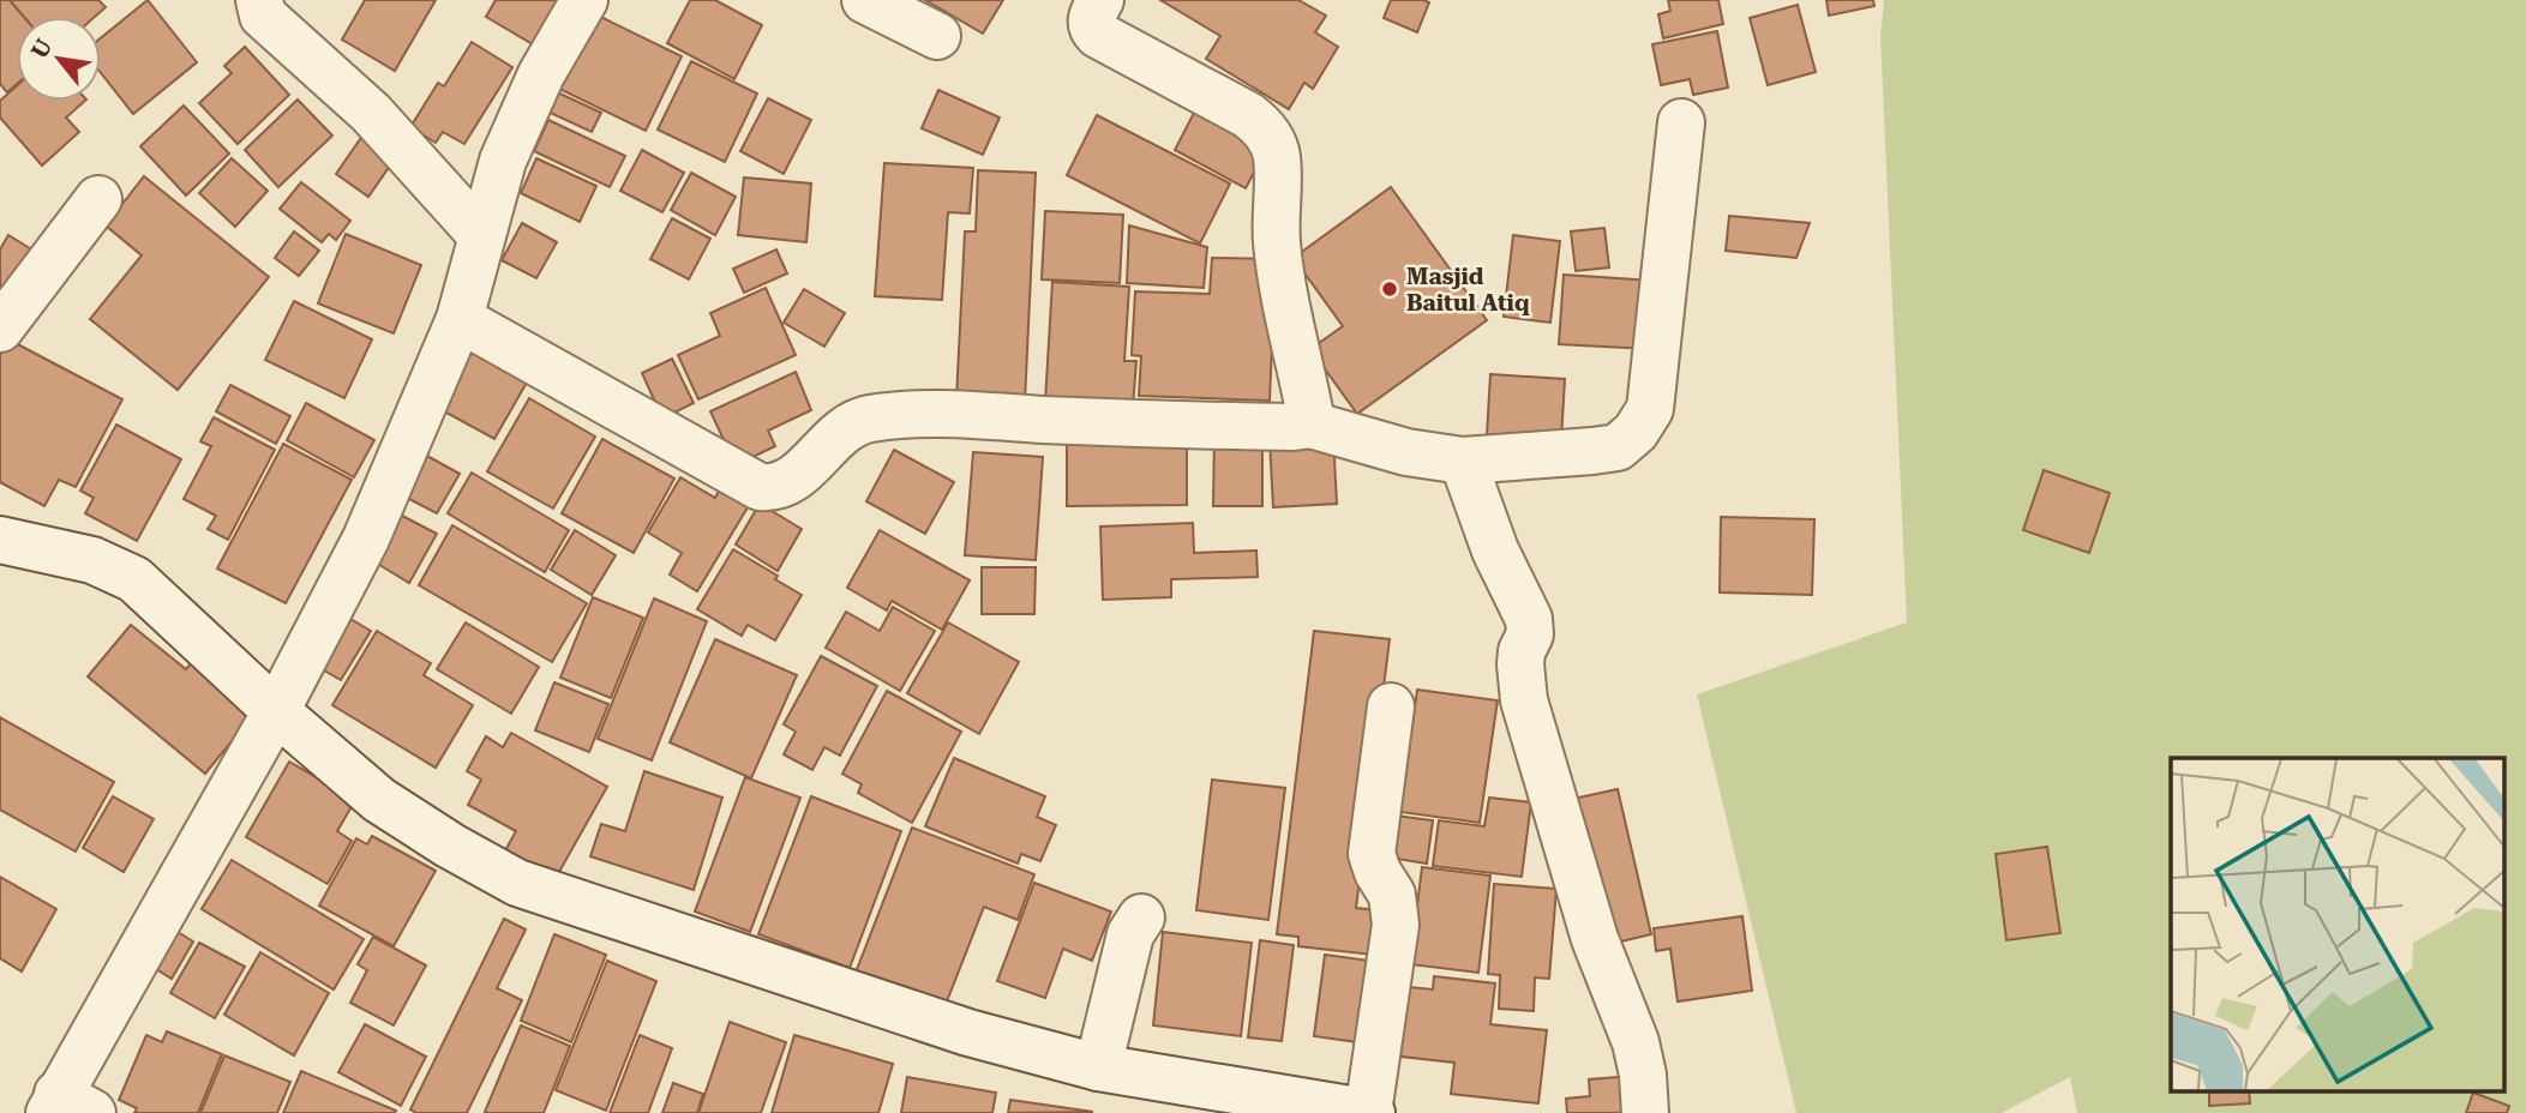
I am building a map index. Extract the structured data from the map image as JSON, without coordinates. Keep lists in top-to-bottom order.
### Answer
{
  "places": ["Masjid Baitul Atiq"],
  "north": "top left"
}
